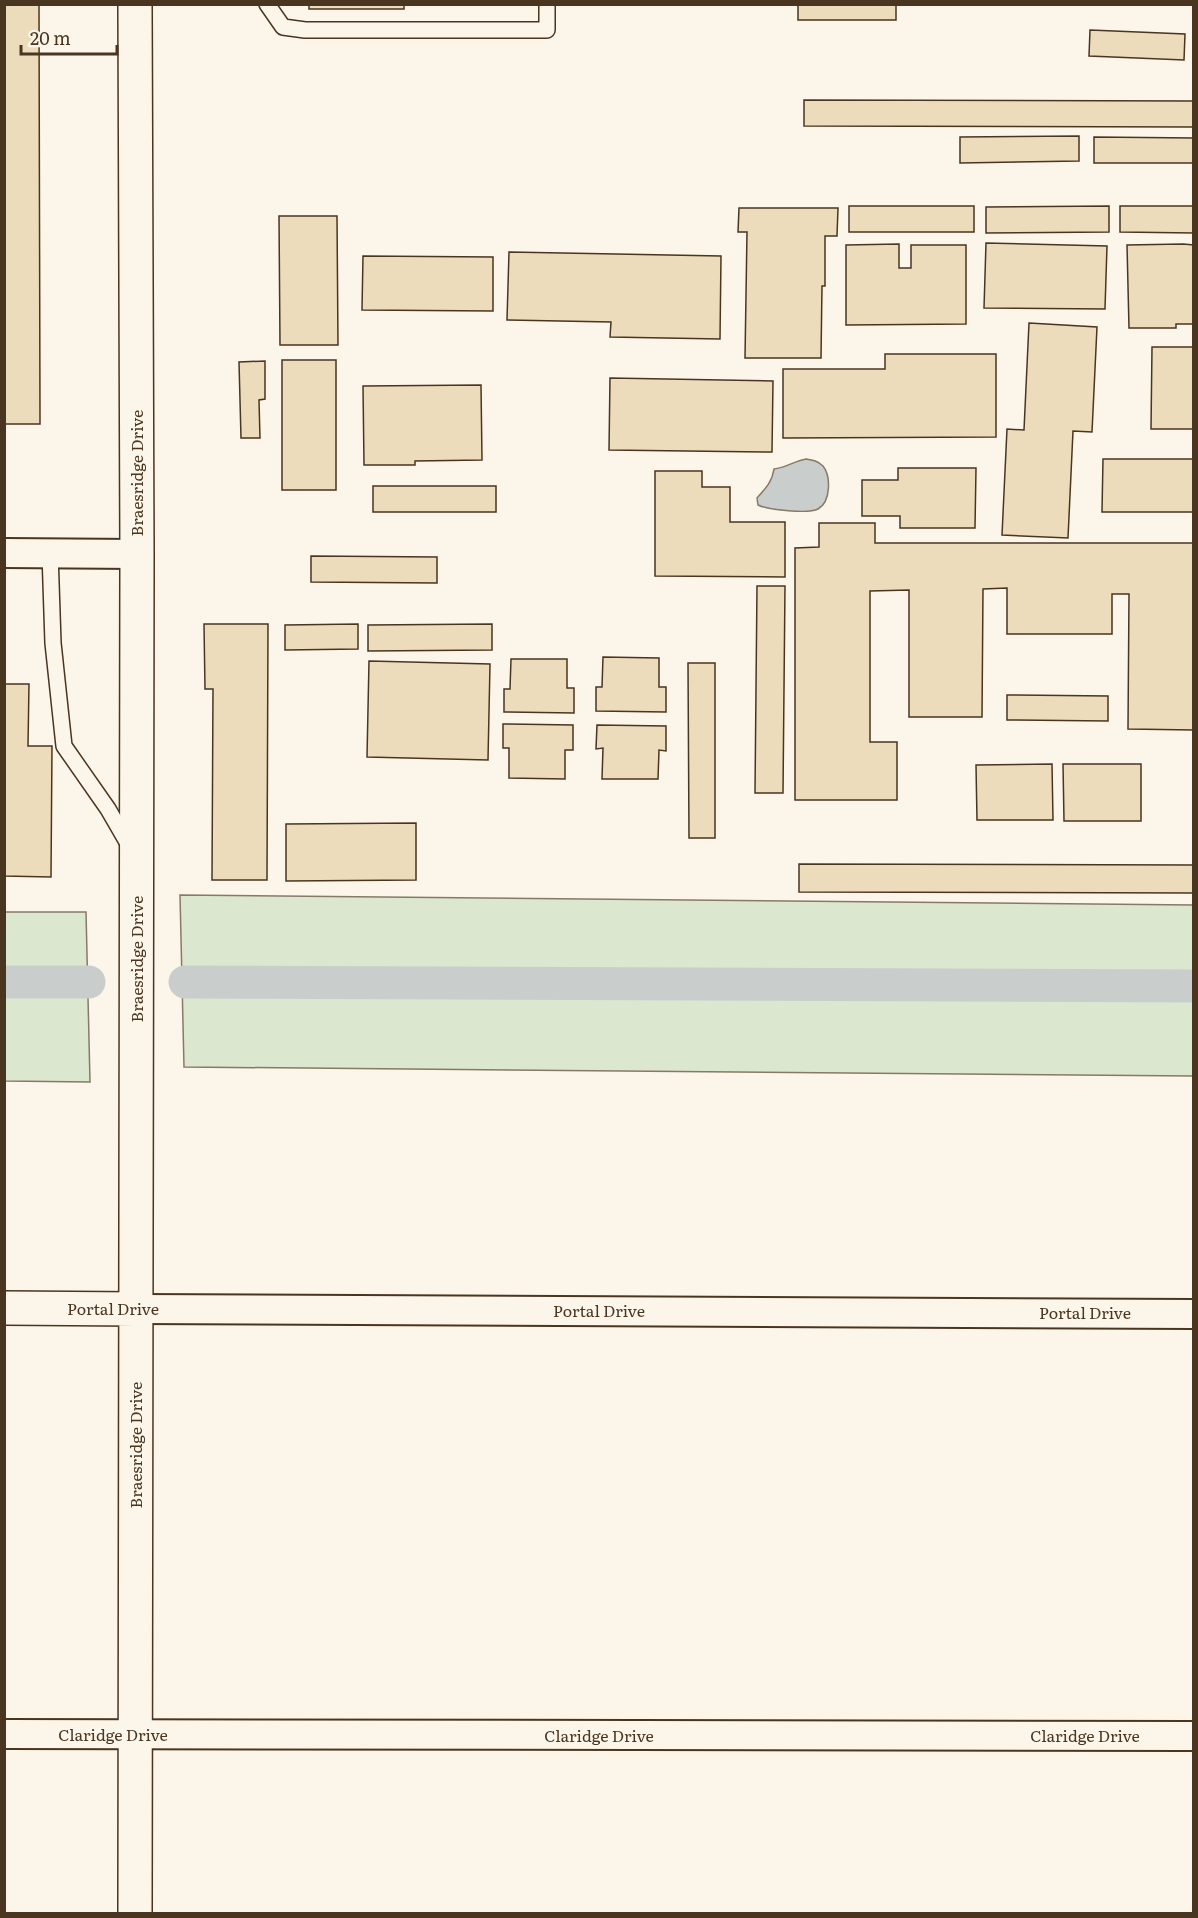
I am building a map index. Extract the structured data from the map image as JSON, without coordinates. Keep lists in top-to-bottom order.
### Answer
{
  "streets": {
    "street": ["Braesridge Drive", "Portal Drive", "Claridge Drive"]
  },
  "crossings": [
    ["Braesridge Drive", "Portal Drive"],
    ["Braesridge Drive", "Claridge Drive"]
  ],
  "scale_bar": "20 m"
}
